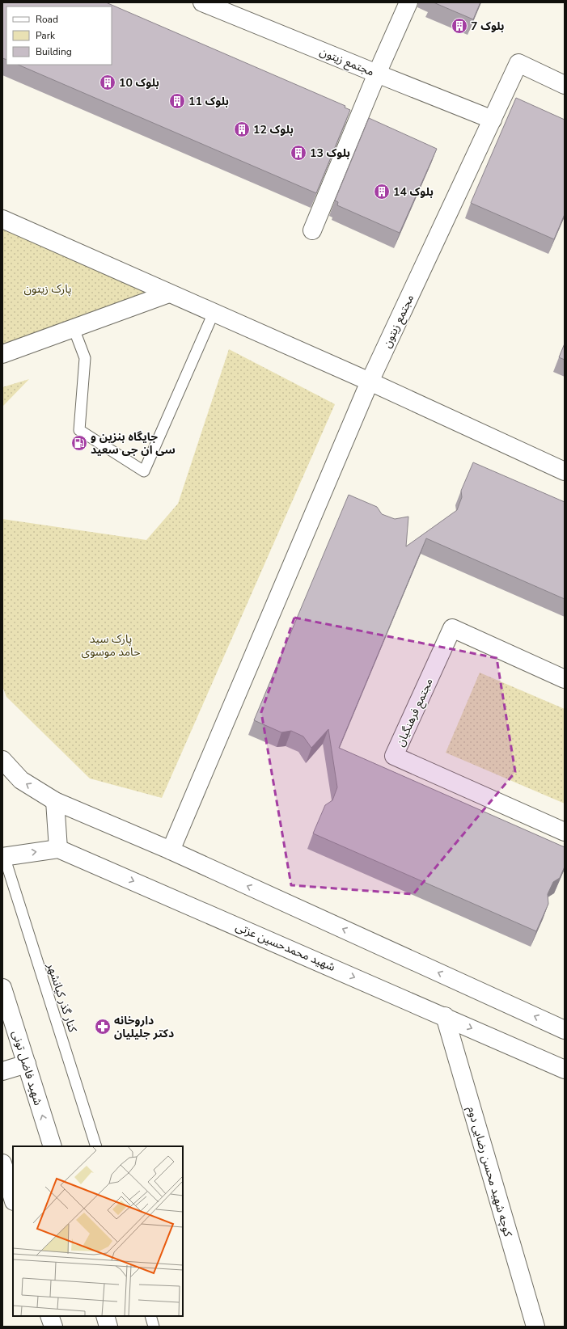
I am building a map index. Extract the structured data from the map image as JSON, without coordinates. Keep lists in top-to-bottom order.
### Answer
{
  "streets": {
    "main road": [
      "مجتمع زیتون",
      "مجتمع فرهنگیان",
      "شهید محمدحسین عزتی",
      "شهید فاضل تونی",
      "کوچه شهید محسن رضایی دوم"
    ],
    "lane": ["کنار گذر کیانشهر"]
  },
  "crossings": [
    ["شهید محمدحسین عزتی", "کوچه شهید محسن رضایی دوم"]
  ],
  "one_way": ["شهید فاضل تونی"],
  "parks": ["پارک زیتون", "پارک سید حامد موسوی"],
  "places": {
    "building": [
      "بلوک 7",
      "بلوک 10",
      "بلوک 11",
      "بلوک 12",
      "بلوک 13",
      "بلوک 14"
    ],
    "fuel station": ["جایگاه بنزین و سی ان جی سعید"],
    "pharmacy": ["داروخانه دکتر جلیلیان"]
  },
  "legend": ["Road", "Park", "Building"]
}
